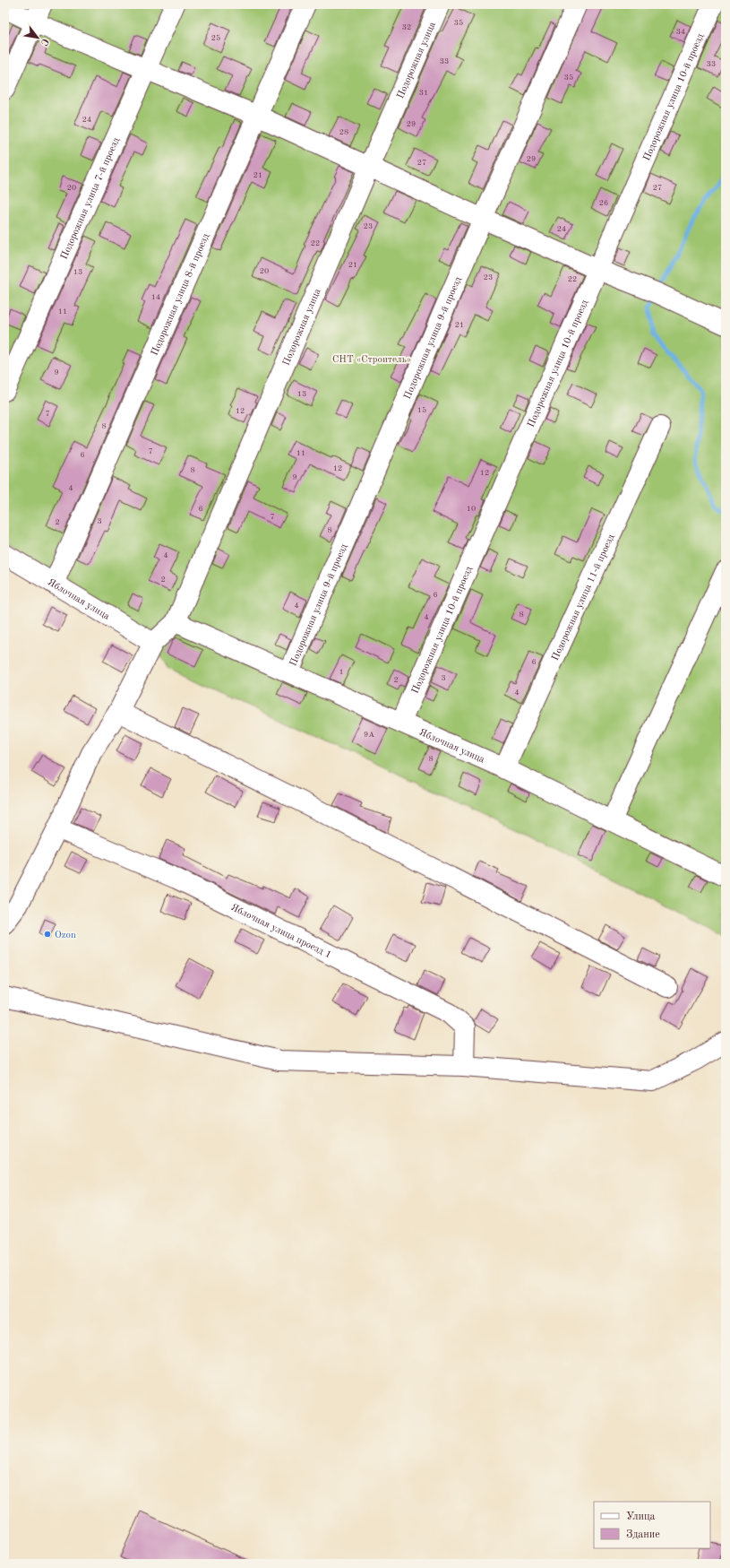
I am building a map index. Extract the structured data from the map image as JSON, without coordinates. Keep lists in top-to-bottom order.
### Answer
{
  "streets": {
    "street": [
      "Подорожная улица",
      "Подорожная улица 10-й проезд",
      "Подорожная улица 7-й проезд",
      "Подорожная улица 8-й проезд",
      "Подорожная улица 9-й проезд",
      "Подорожная улица 11-й проезд",
      "Яблочная улица",
      "Яблочная улица проезд 1"
    ]
  },
  "crossings": [
    ["Подорожная улица", "Яблочная улица"],
    ["Подорожная улица 10-й проезд", "Яблочная улица"],
    ["Подорожная улица 8-й проезд", "Яблочная улица"],
    ["Подорожная улица 9-й проезд", "Яблочная улица"],
    ["Подорожная улица 11-й проезд", "Яблочная улица"]
  ],
  "parks": ["СНТ «Строитель»"],
  "places": ["Ozon"],
  "house_numbers": [
    "35",
    "32",
    "34",
    "25",
    "33",
    "33",
    "35",
    "31",
    "24",
    "29",
    "28",
    "29",
    "27",
    "21",
    "20",
    "27",
    "26",
    "23",
    "24",
    "22",
    "21",
    "20",
    "13",
    "23",
    "22",
    "14",
    "11",
    "21",
    "9",
    "13",
    "15",
    "12",
    "7",
    "8",
    "7",
    "11",
    "6",
    "12",
    "8",
    "12",
    "9",
    "4",
    "6",
    "10",
    "7",
    "3",
    "2",
    "8",
    "4",
    "2",
    "6",
    "4",
    "8",
    "4",
    "6",
    "1",
    "3",
    "2",
    "4",
    "9А",
    "8"
  ],
  "legend": ["Улица", "Здание"],
  "north": "bottom right"
}
